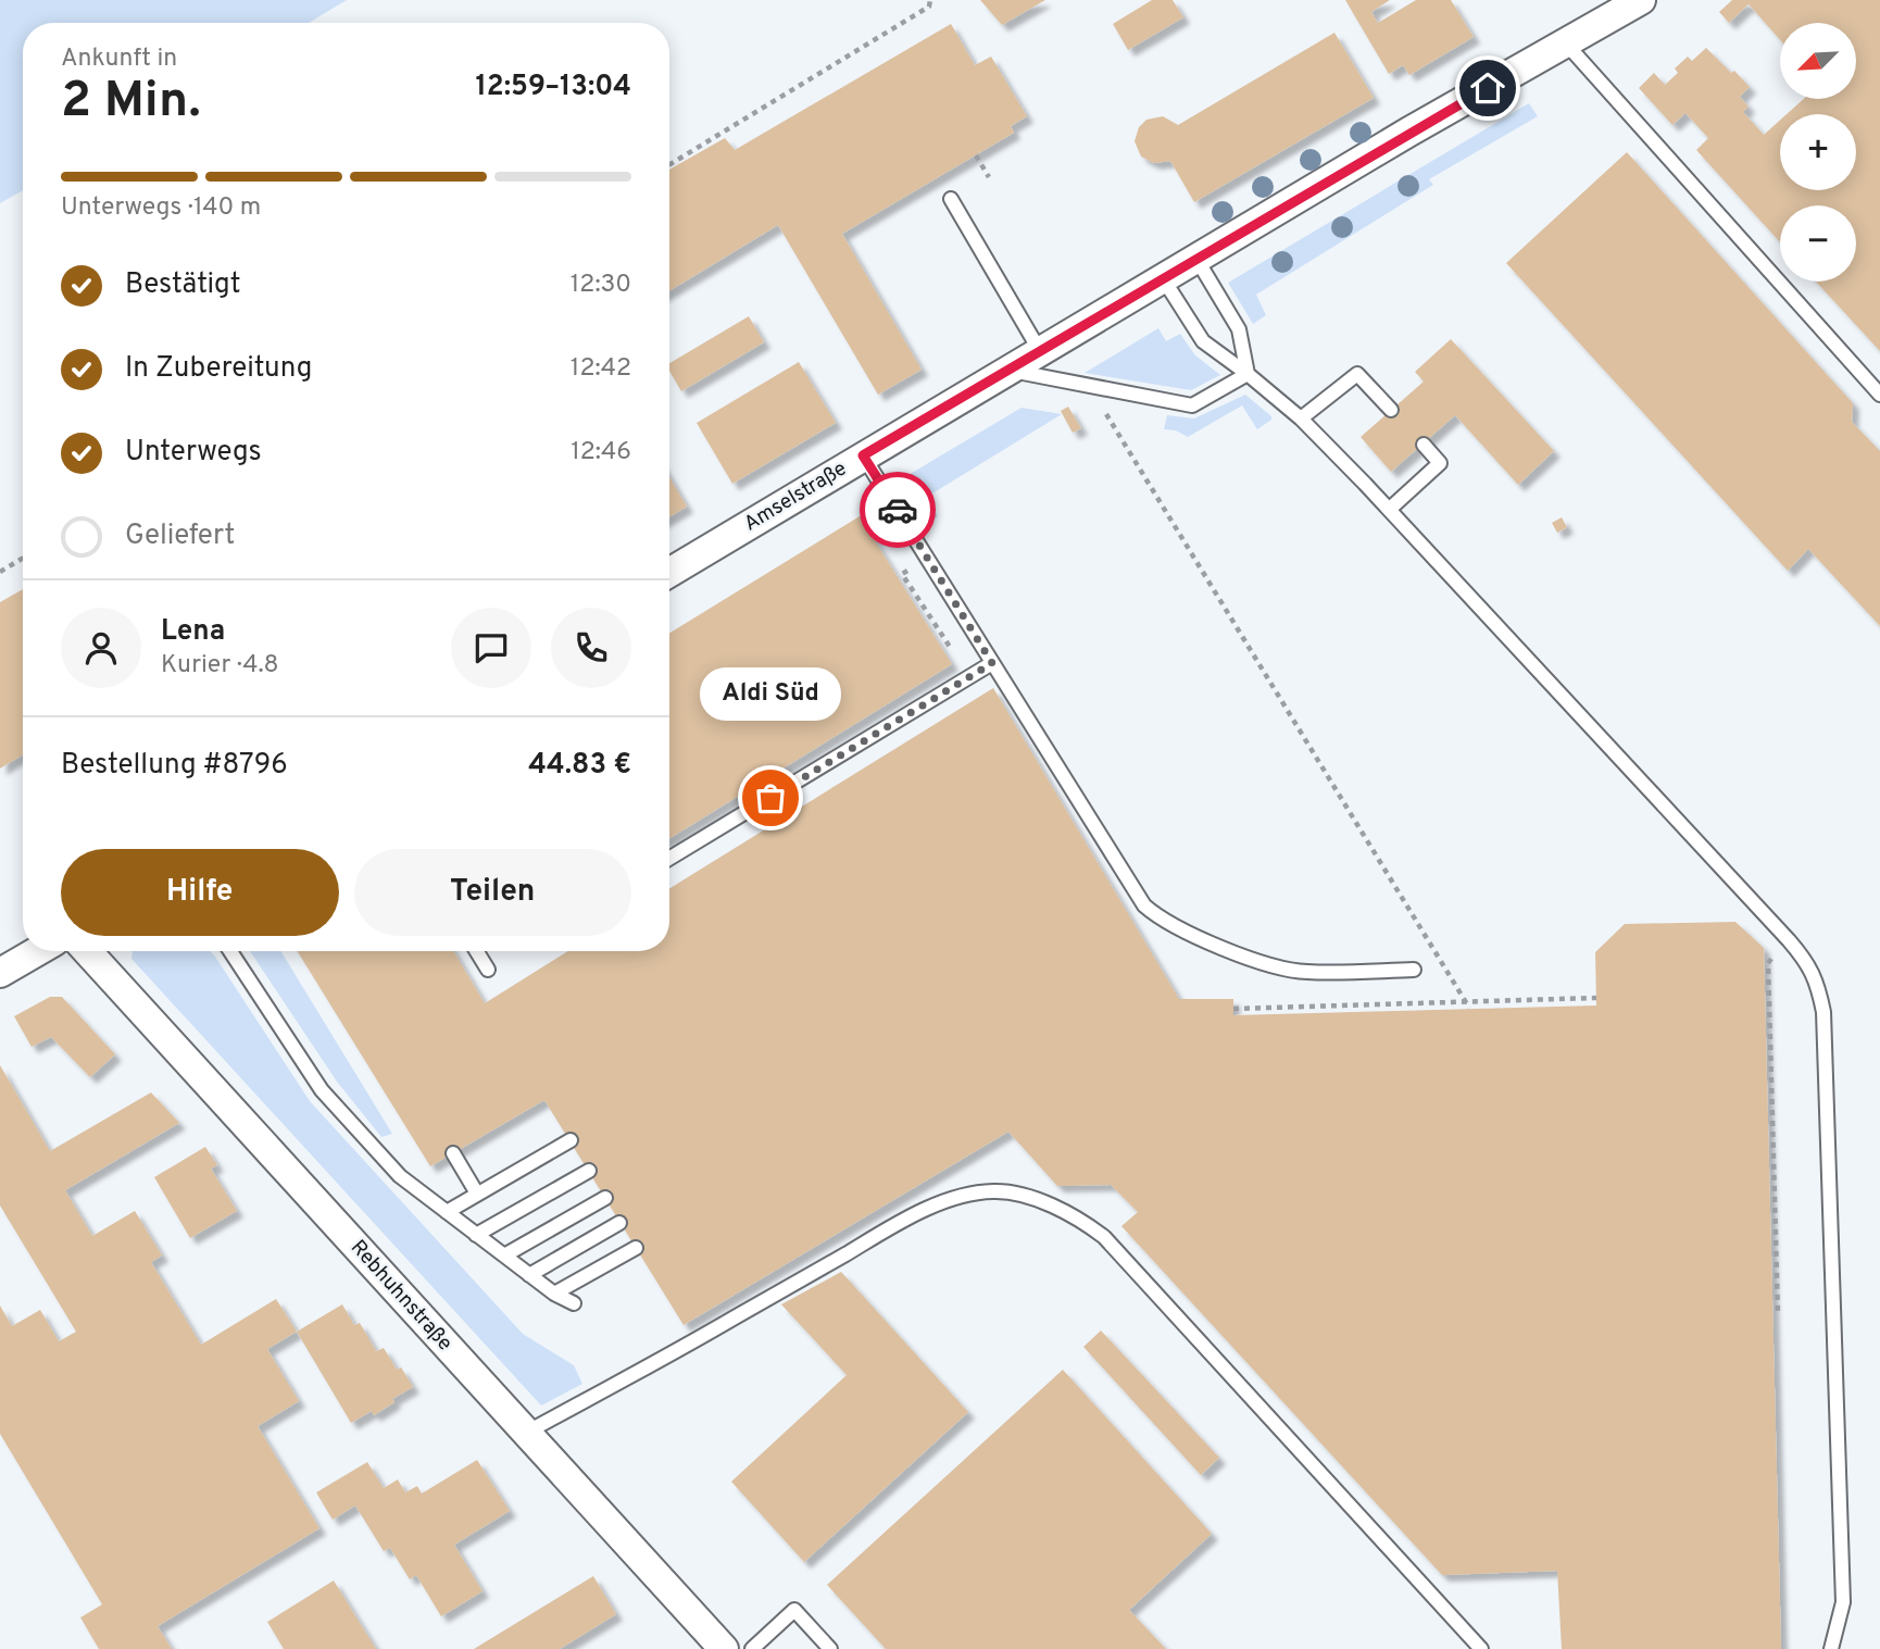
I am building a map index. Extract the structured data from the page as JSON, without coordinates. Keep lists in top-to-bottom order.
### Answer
{
  "streets": {
    "street": ["Amselstraße", "Rebhuhnstraße"]
  },
  "places": ["Aldi Süd"],
  "north": "bottom left",
  "page": {
    "map_buttons": ["+", "−"],
    "heading": ["2 Min.", "Ankunft in", "12:59–13:04"],
    "panel": [
      "Lena",
      "Kurier · 4.8",
      "Bestellung #8796",
      "44.83 €"
    ],
    "bar": "Unterwegs · 140 m",
    "list": [
      ["Bestätigt", "12:30"],
      ["In Zubereitung", "12:42"],
      ["Unterwegs", "12:46"],
      "Geliefert"
    ],
    "bubble": "Aldi Süd",
    "buttons": ["Hilfe", "Teilen"]
  }
}
